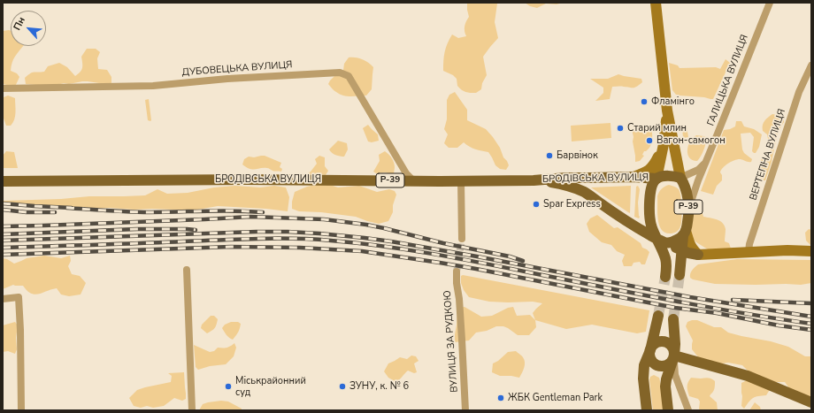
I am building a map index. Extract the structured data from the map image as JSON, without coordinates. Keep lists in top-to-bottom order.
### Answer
{
  "streets": {
    "main road": ["БРОДІВСЬКА ВУЛИЦЯ", "Р-39"],
    "street": [
      "ДУБОВЕЦЬКА ВУЛИЦЯ",
      "ГАЛИЦЬКА ВУЛИЦЯ",
      "ВЕРТЕПНА ВУЛИЦЯ",
      "ВУЛИЦЯ ЗА РУДКОЮ"
    ]
  },
  "crossings": [
    ["ДУБОВЕЦЬКА ВУЛИЦЯ", "БРОДІВСЬКА ВУЛИЦЯ"],
    ["ГАЛИЦЬКА ВУЛИЦЯ", "БРОДІВСЬКА ВУЛИЦЯ"],
    ["ГАЛИЦЬКА ВУЛИЦЯ", "Р-39"],
    ["БРОДІВСЬКА ВУЛИЦЯ", "Р-39"]
  ],
  "places": [
    "Фламінго",
    "Старий млин",
    "Вагон-самогон",
    "Барвінок",
    "Spar Express",
    "Міськрайонний суд",
    "ЗУНУ, к. № 6",
    "ЖБК Gentleman Park"
  ],
  "north": "top left"
}
